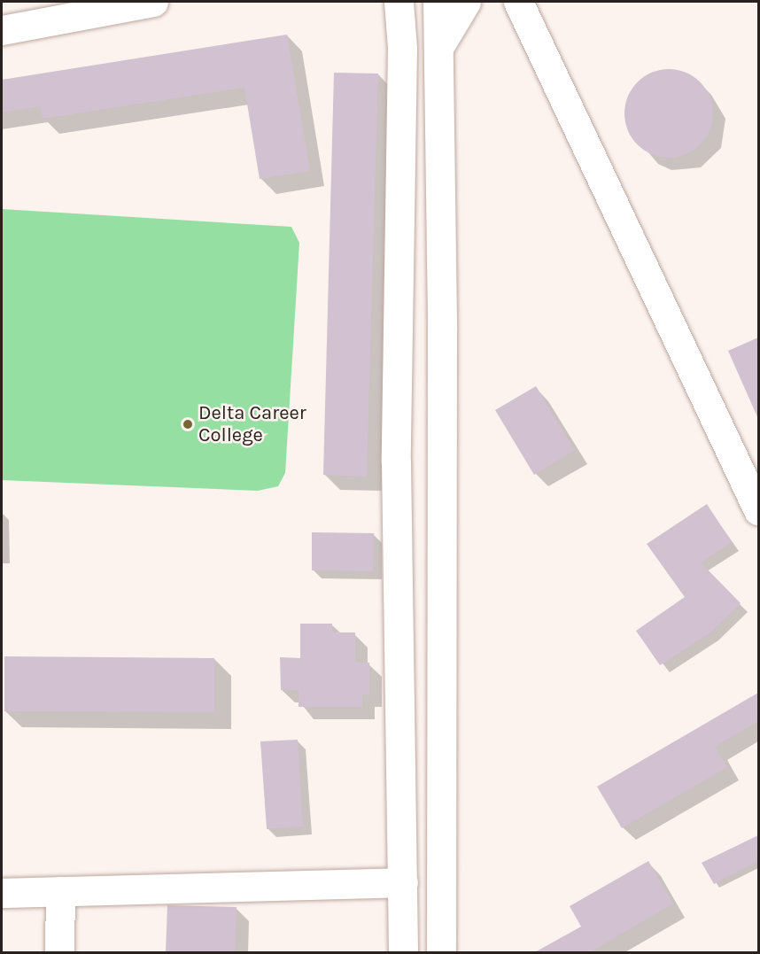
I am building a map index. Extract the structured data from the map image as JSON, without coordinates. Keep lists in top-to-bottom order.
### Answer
{
  "places": ["Delta Career College"]
}
